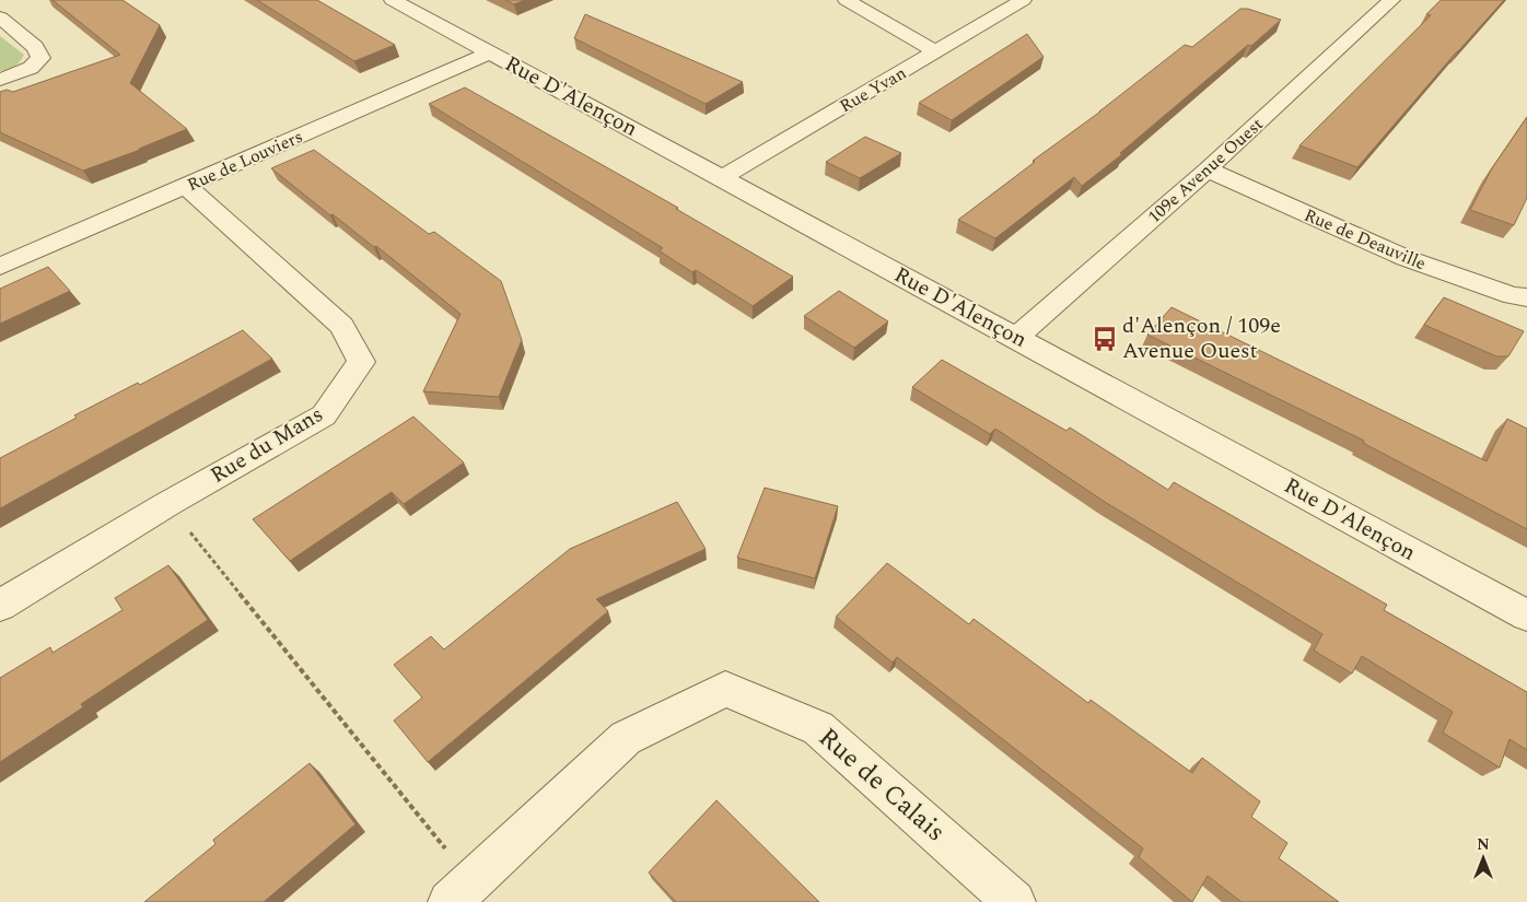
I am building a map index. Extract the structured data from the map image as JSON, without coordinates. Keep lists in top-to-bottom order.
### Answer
{
  "streets": {
    "street": [
      "Rue Yvan",
      "Rue D'Alençon",
      "Rue de Louviers",
      "109e Avenue Ouest",
      "Rue de Deauville",
      "Rue du Mans",
      "Rue de Calais"
    ]
  },
  "crossings": [
    ["Rue Yvan", "Rue D'Alençon"],
    ["Rue D'Alençon", "Rue de Louviers"],
    ["Rue D'Alençon", "109e Avenue Ouest"],
    ["Rue de Louviers", "Rue du Mans"],
    ["109e Avenue Ouest", "Rue de Deauville"]
  ],
  "places": {
    "bus stop": ["d'Alençon / 109e Avenue Ouest"]
  },
  "north": "top"
}
